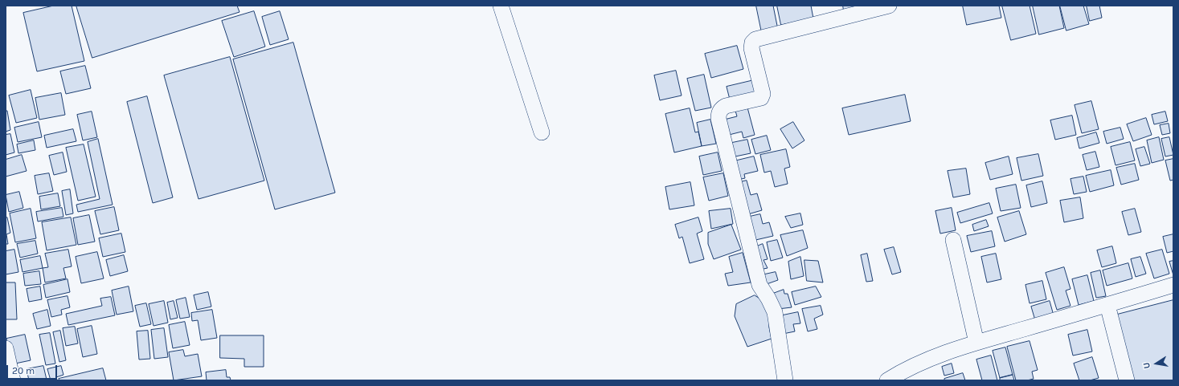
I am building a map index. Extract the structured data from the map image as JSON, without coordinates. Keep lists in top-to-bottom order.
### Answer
{
  "scale_bar": "20 m",
  "north": "left"
}
